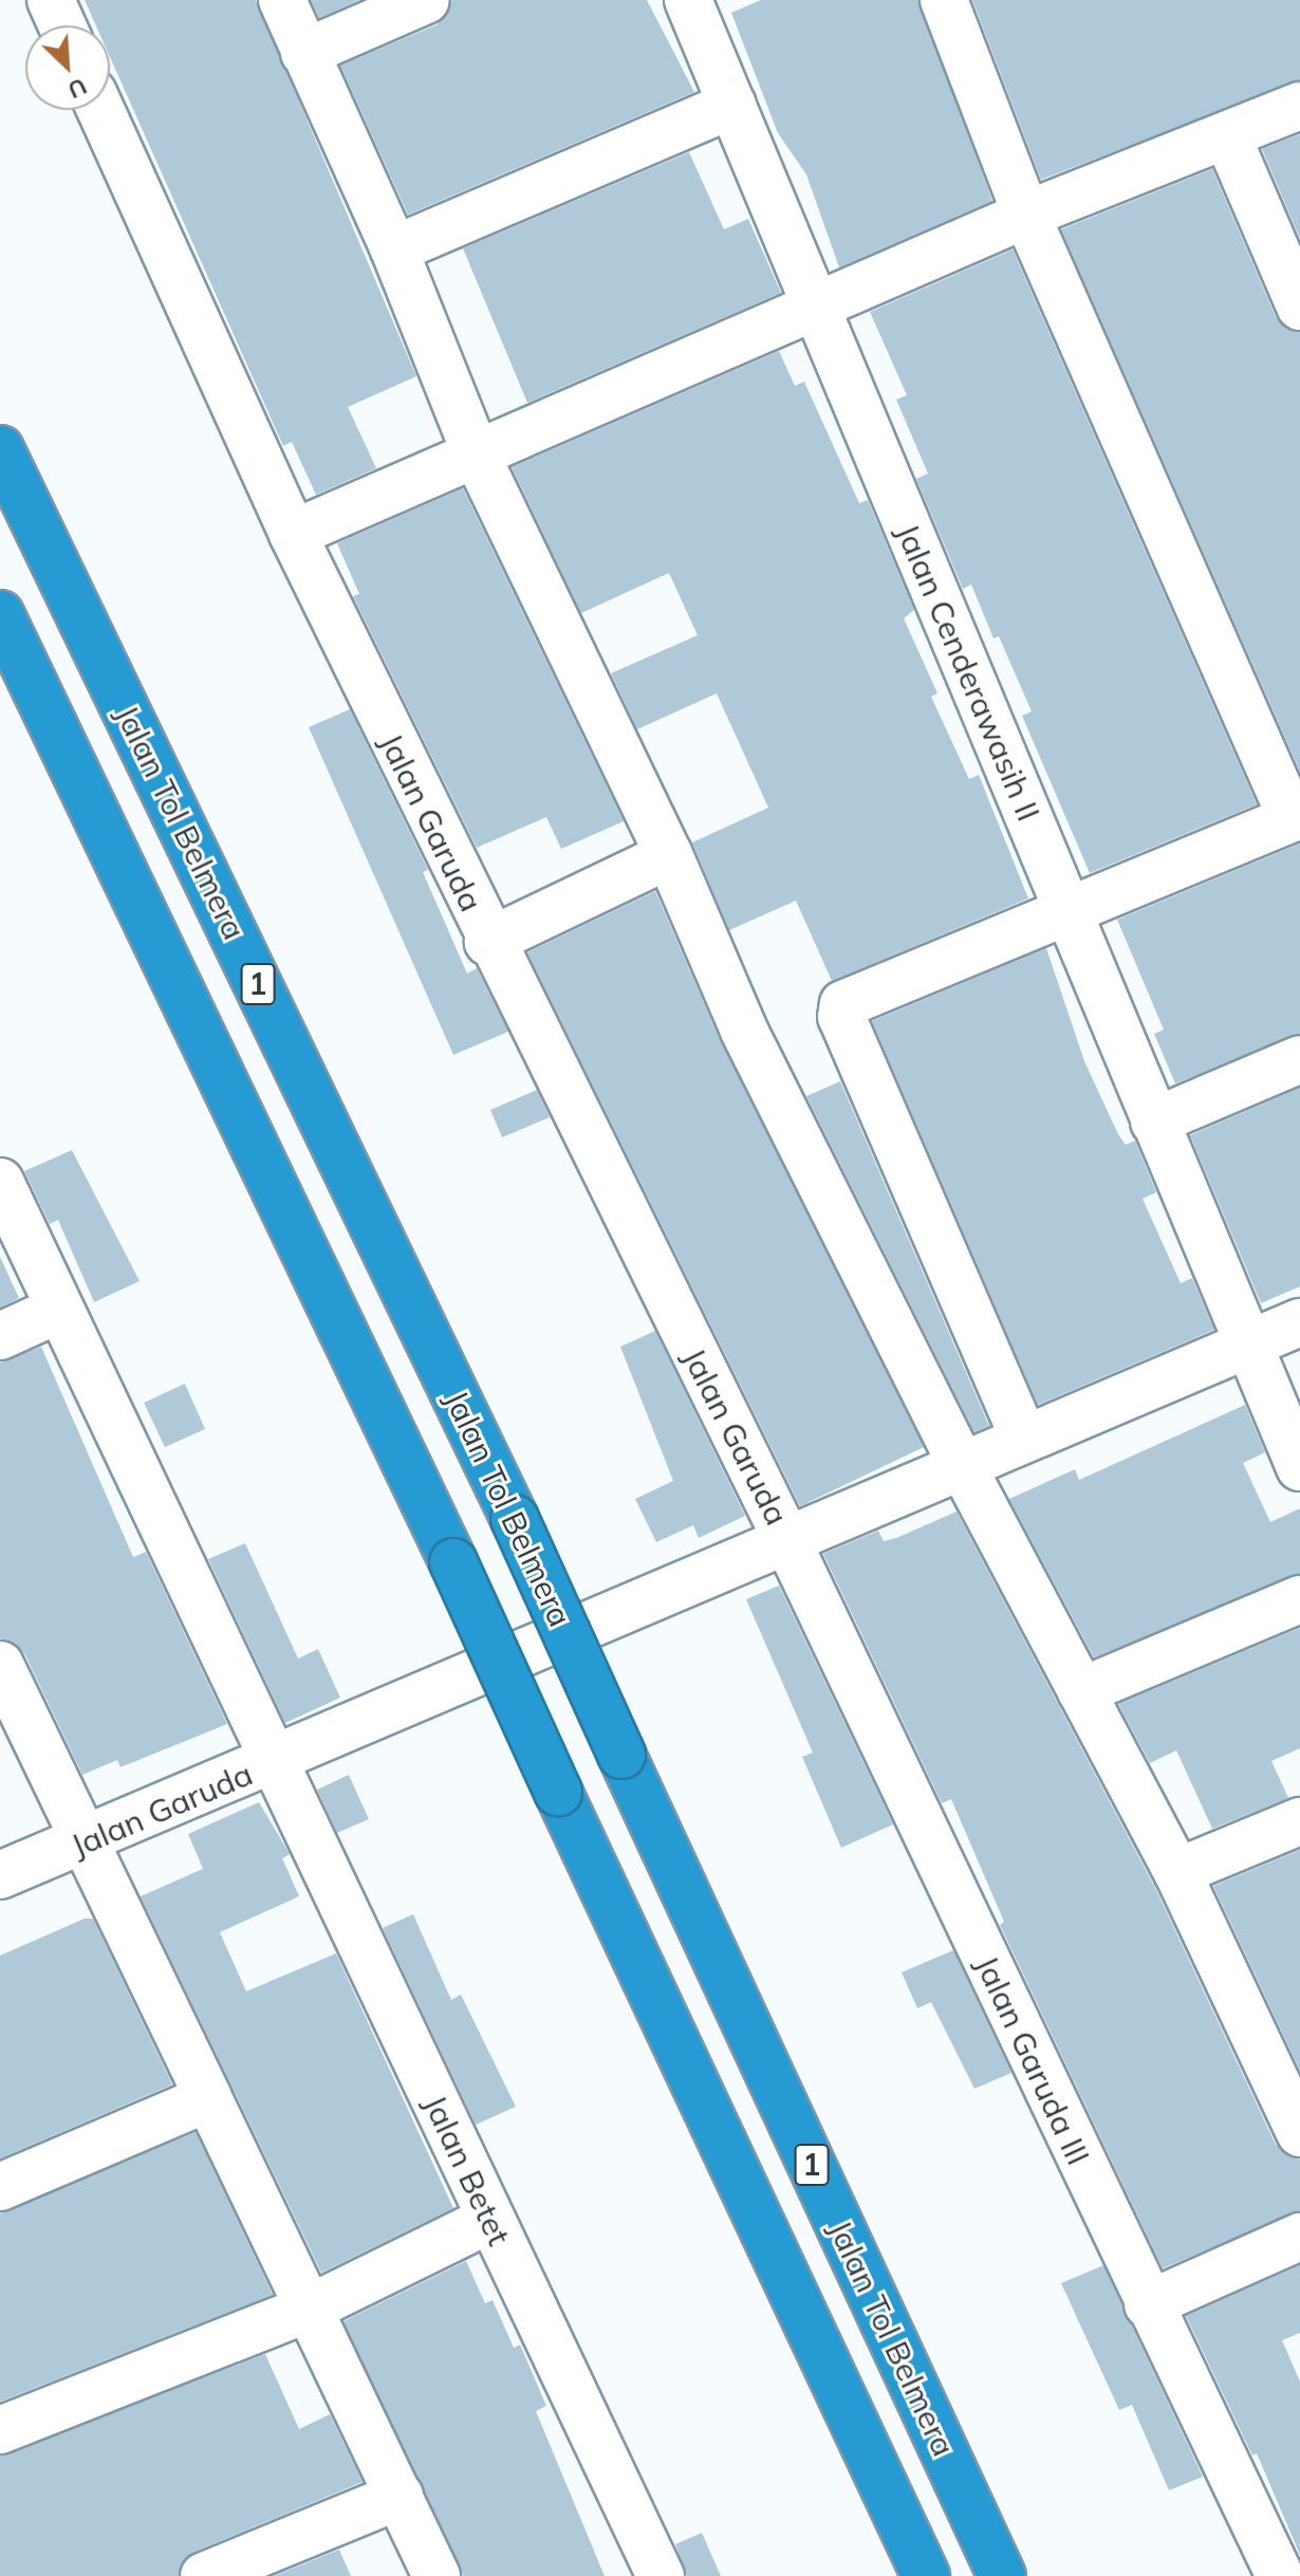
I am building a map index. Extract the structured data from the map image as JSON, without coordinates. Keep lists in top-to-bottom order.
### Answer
{
  "streets": {
    "highway": ["Jalan Tol Belmera", "1"],
    "street": [
      "Jalan Cenderawasih II",
      "Jalan Garuda",
      "Jalan Garuda III",
      "Jalan Betet"
    ]
  },
  "crossings": [
    ["Jalan Cenderawasih II", "Jalan Garuda"],
    ["Jalan Garuda", "Jalan Garuda III"],
    ["Jalan Garuda", "Jalan Betet"]
  ],
  "north": "bottom right"
}
